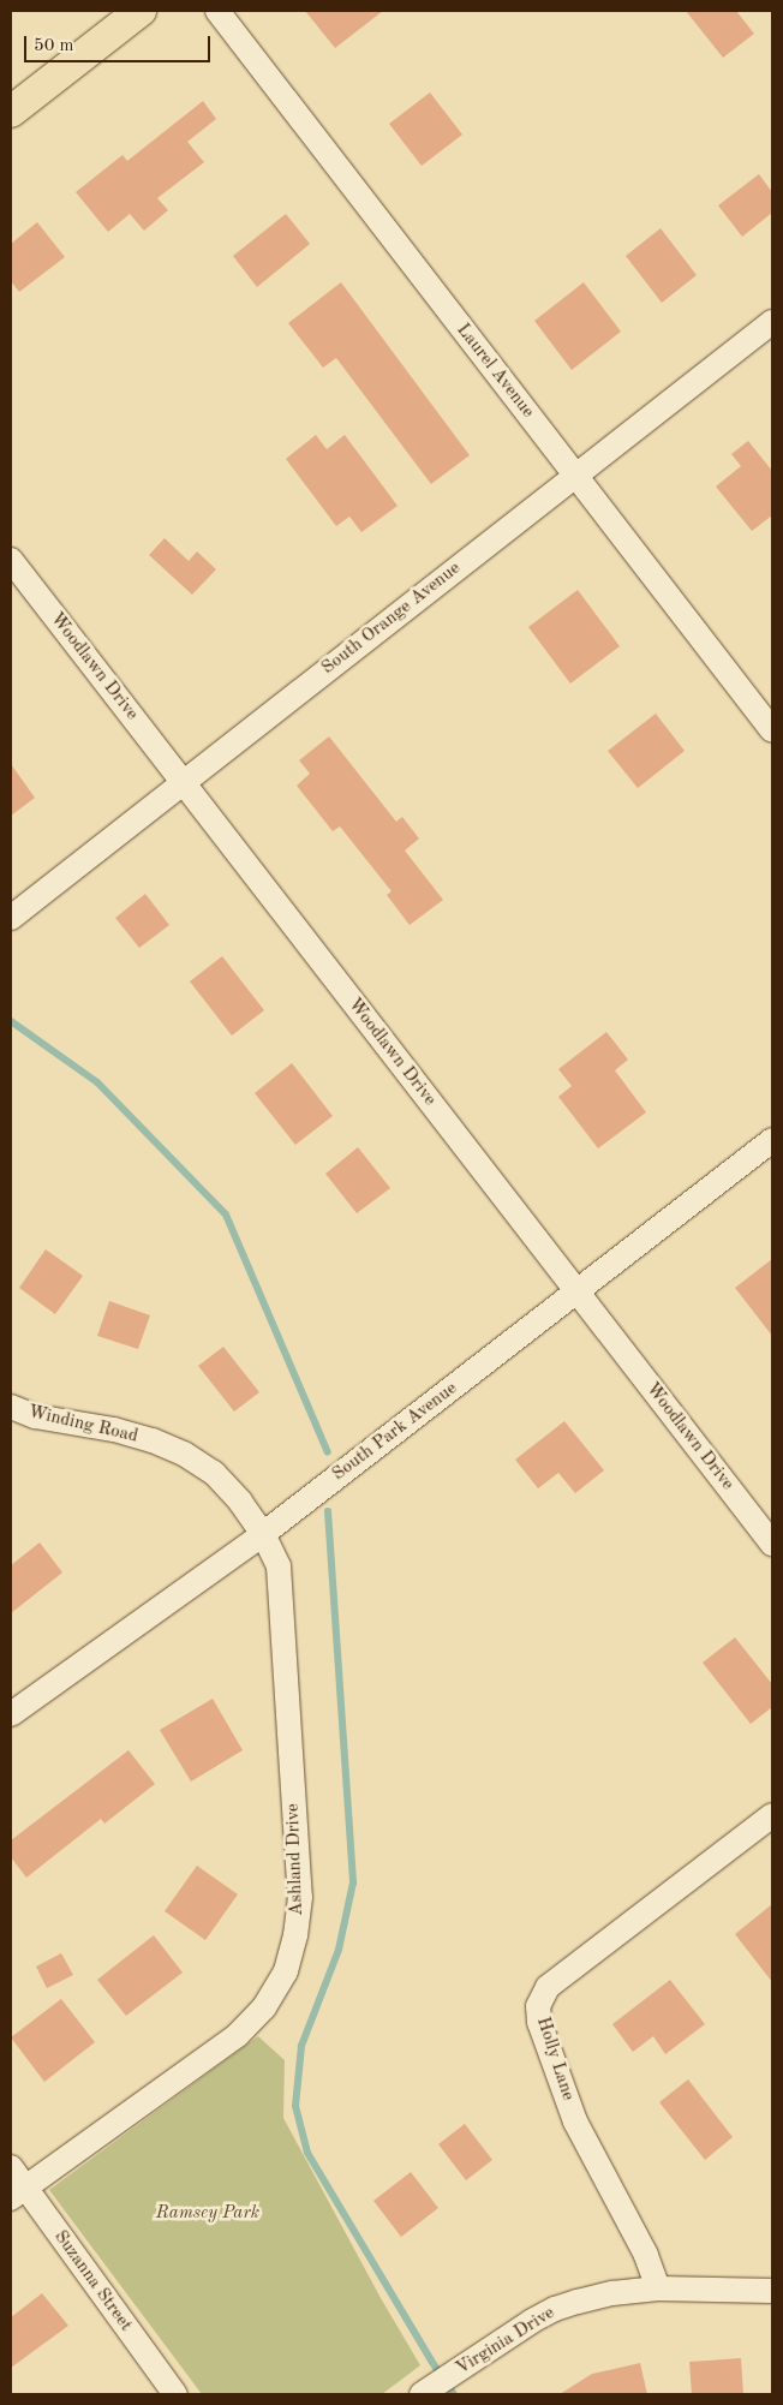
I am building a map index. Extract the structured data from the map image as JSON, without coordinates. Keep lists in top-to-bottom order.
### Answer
{
  "streets": {
    "street": [
      "Laurel Avenue",
      "South Orange Avenue",
      "Woodlawn Drive",
      "Winding Road",
      "South Park Avenue",
      "Ashland Drive",
      "Holly Lane",
      "Suzanna Street",
      "Virginia Drive"
    ]
  },
  "crossings": [
    ["Laurel Avenue", "South Orange Avenue"],
    ["South Orange Avenue", "Woodlawn Drive"],
    ["Woodlawn Drive", "South Park Avenue"],
    ["Winding Road", "South Park Avenue"],
    ["Winding Road", "Ashland Drive"],
    ["South Park Avenue", "Ashland Drive"],
    ["Ashland Drive", "Suzanna Street"],
    ["Holly Lane", "Virginia Drive"]
  ],
  "parks": ["Ramsey Park"],
  "scale_bar": "50 m"
}
